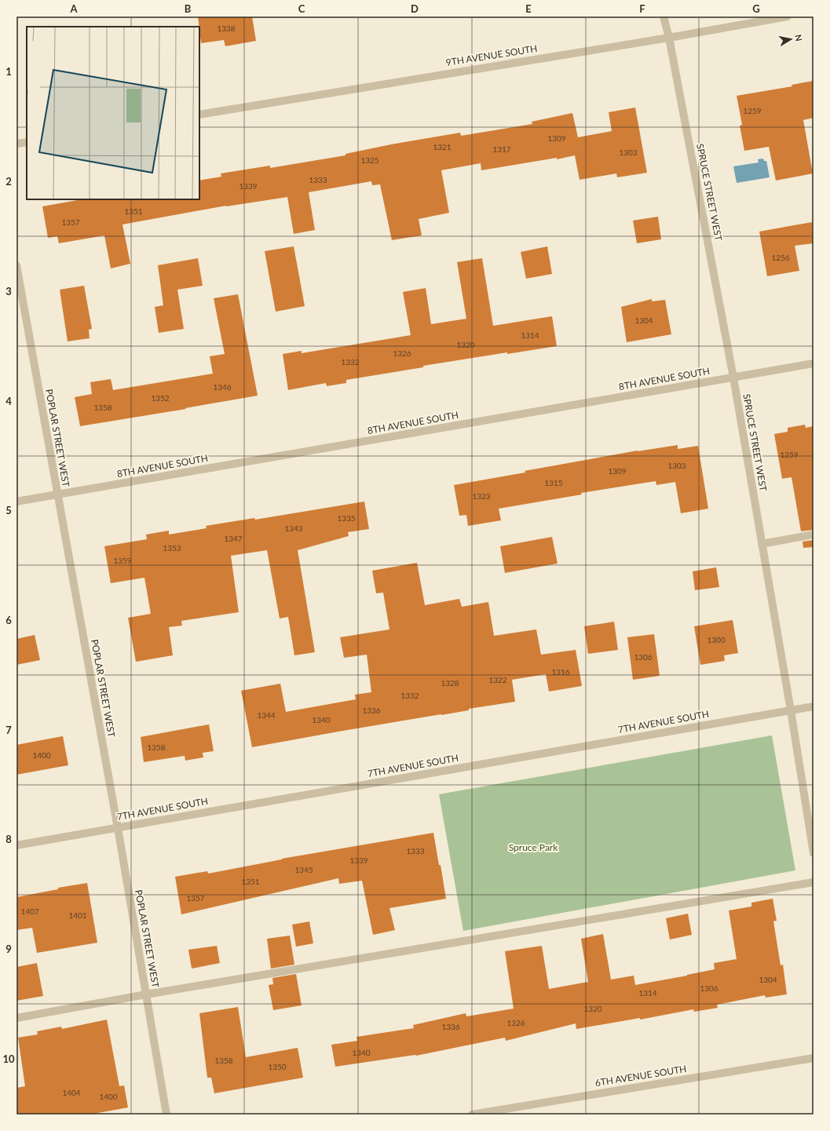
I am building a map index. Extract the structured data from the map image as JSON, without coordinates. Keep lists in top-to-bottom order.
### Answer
{
  "streets": {
    "street": [
      "9TH AVENUE SOUTH",
      "SPRUCE STREET WEST",
      "8TH AVENUE SOUTH",
      "POPLAR STREET WEST",
      "7TH AVENUE SOUTH",
      "6TH AVENUE SOUTH"
    ]
  },
  "crossings": [
    ["9TH AVENUE SOUTH", "SPRUCE STREET WEST"],
    ["SPRUCE STREET WEST", "8TH AVENUE SOUTH"],
    ["SPRUCE STREET WEST", "7TH AVENUE SOUTH"],
    ["8TH AVENUE SOUTH", "POPLAR STREET WEST"],
    ["POPLAR STREET WEST", "7TH AVENUE SOUTH"]
  ],
  "parks": ["Spruce Park"],
  "house_numbers": [
    "1338",
    "1259",
    "1309",
    "1321",
    "1317",
    "1303",
    "1325",
    "1333",
    "1339",
    "1351",
    "1357",
    "1256",
    "1304",
    "1314",
    "1320",
    "1326",
    "1332",
    "1346",
    "1352",
    "1358",
    "1259",
    "1303",
    "1309",
    "1315",
    "1323",
    "1335",
    "1343",
    "1347",
    "1353",
    "1359",
    "1300",
    "1306",
    "1316",
    "1322",
    "1328",
    "1332",
    "1336",
    "1344",
    "1340",
    "1358",
    "1400",
    "1333",
    "1339",
    "1345",
    "1351",
    "1357",
    "1407",
    "1401",
    "1304",
    "1306",
    "1314",
    "1320",
    "1326",
    "1336",
    "1340",
    "1358",
    "1350",
    "1404",
    "1400"
  ],
  "north": "right",
  "grid": {
    "columns": [
      "A",
      "B",
      "C",
      "D",
      "E",
      "F",
      "G"
    ],
    "rows": [
      "1",
      "2",
      "3",
      "4",
      "5",
      "6",
      "7",
      "8",
      "9",
      "10"
    ]
  }
}
